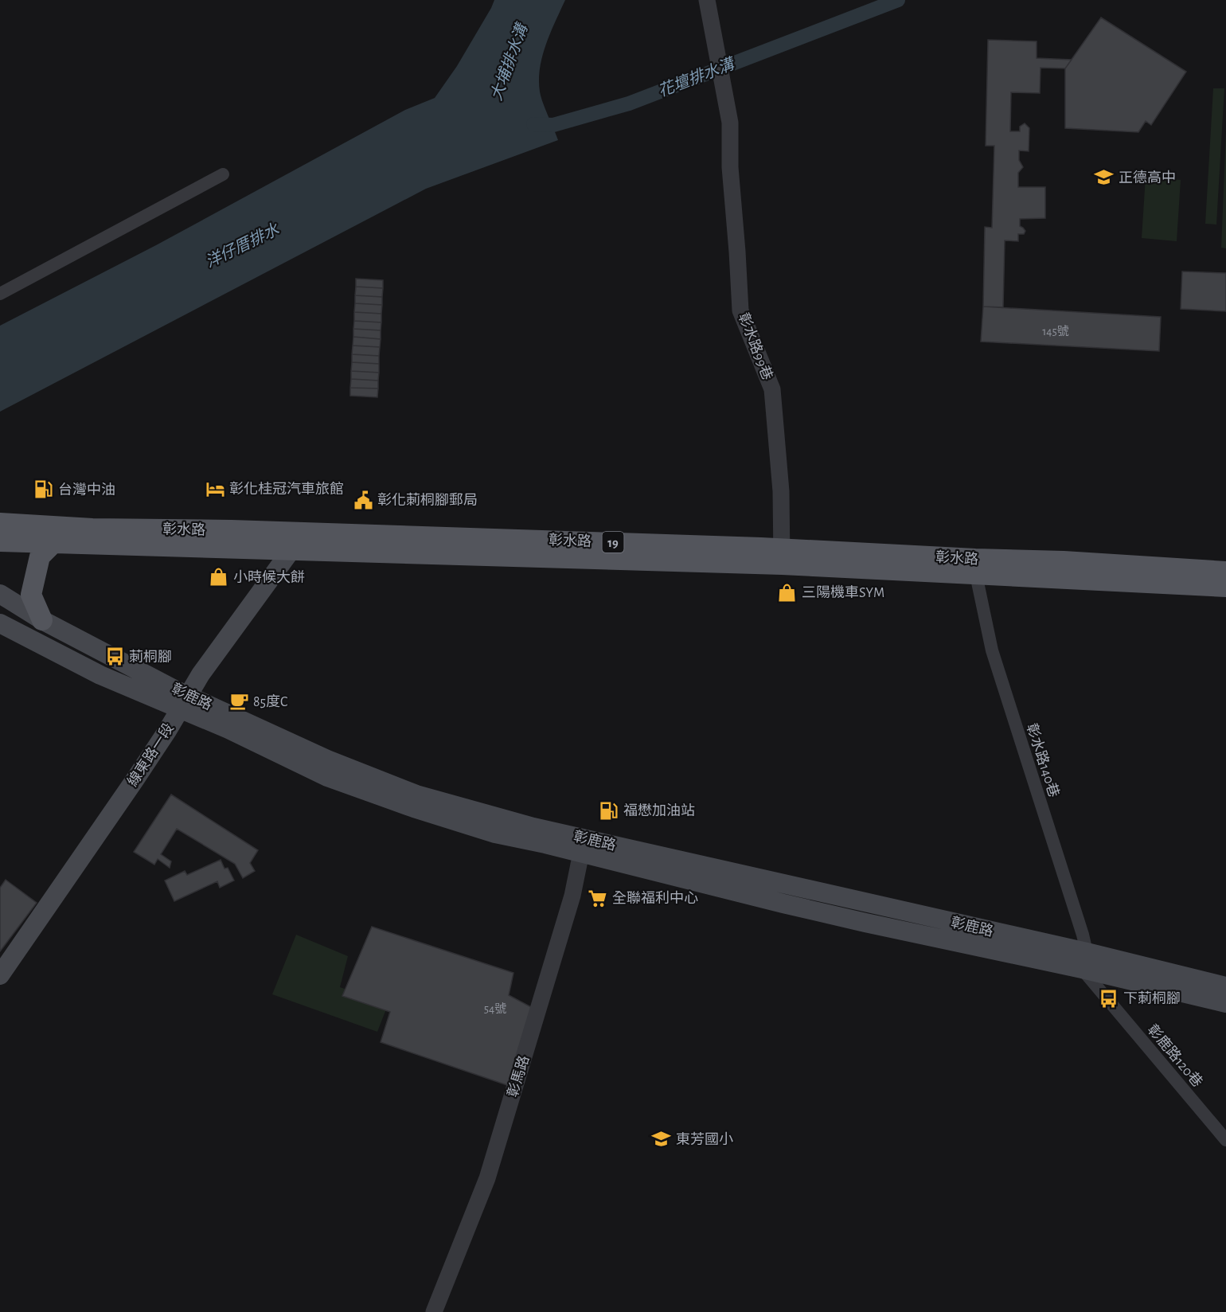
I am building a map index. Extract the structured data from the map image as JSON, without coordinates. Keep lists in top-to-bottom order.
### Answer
{
  "streets": {
    "main road": [
      "彰水路",
      "19",
      "彰鹿路",
      "線東路一段"
    ],
    "street": [
      "彰水路99巷",
      "彰水路140巷",
      "彰鹿路120巷",
      "彰馬路"
    ]
  },
  "crossings": [
    ["彰水路99巷", "彰水路"],
    ["彰水路", "線東路一段"],
    ["彰水路", "彰水路140巷"],
    ["彰鹿路", "線東路一段"],
    ["彰鹿路", "彰水路140巷"],
    ["彰鹿路", "彰鹿路120巷"],
    ["彰鹿路", "彰馬路"],
    ["彰水路140巷", "彰鹿路120巷"]
  ],
  "water": ["大埔排水溝", "花壇排水溝", "洋仔厝排水"],
  "places": {
    "school or university": ["正德高中", "東芳國小"],
    "hotel": ["彰化桂冠汽車旅館"],
    "fuel station": ["台灣中油", "福懋加油站"],
    "public building": ["彰化莿桐腳郵局"],
    "shop": ["小時候大餅", "三陽機車SYM"],
    "bus stop": ["莿桐腳", "下莿桐腳"],
    "cafe": ["85度C"],
    "supermarket": ["全聯福利中心"]
  },
  "house_numbers": ["145號", "54號"]
}
